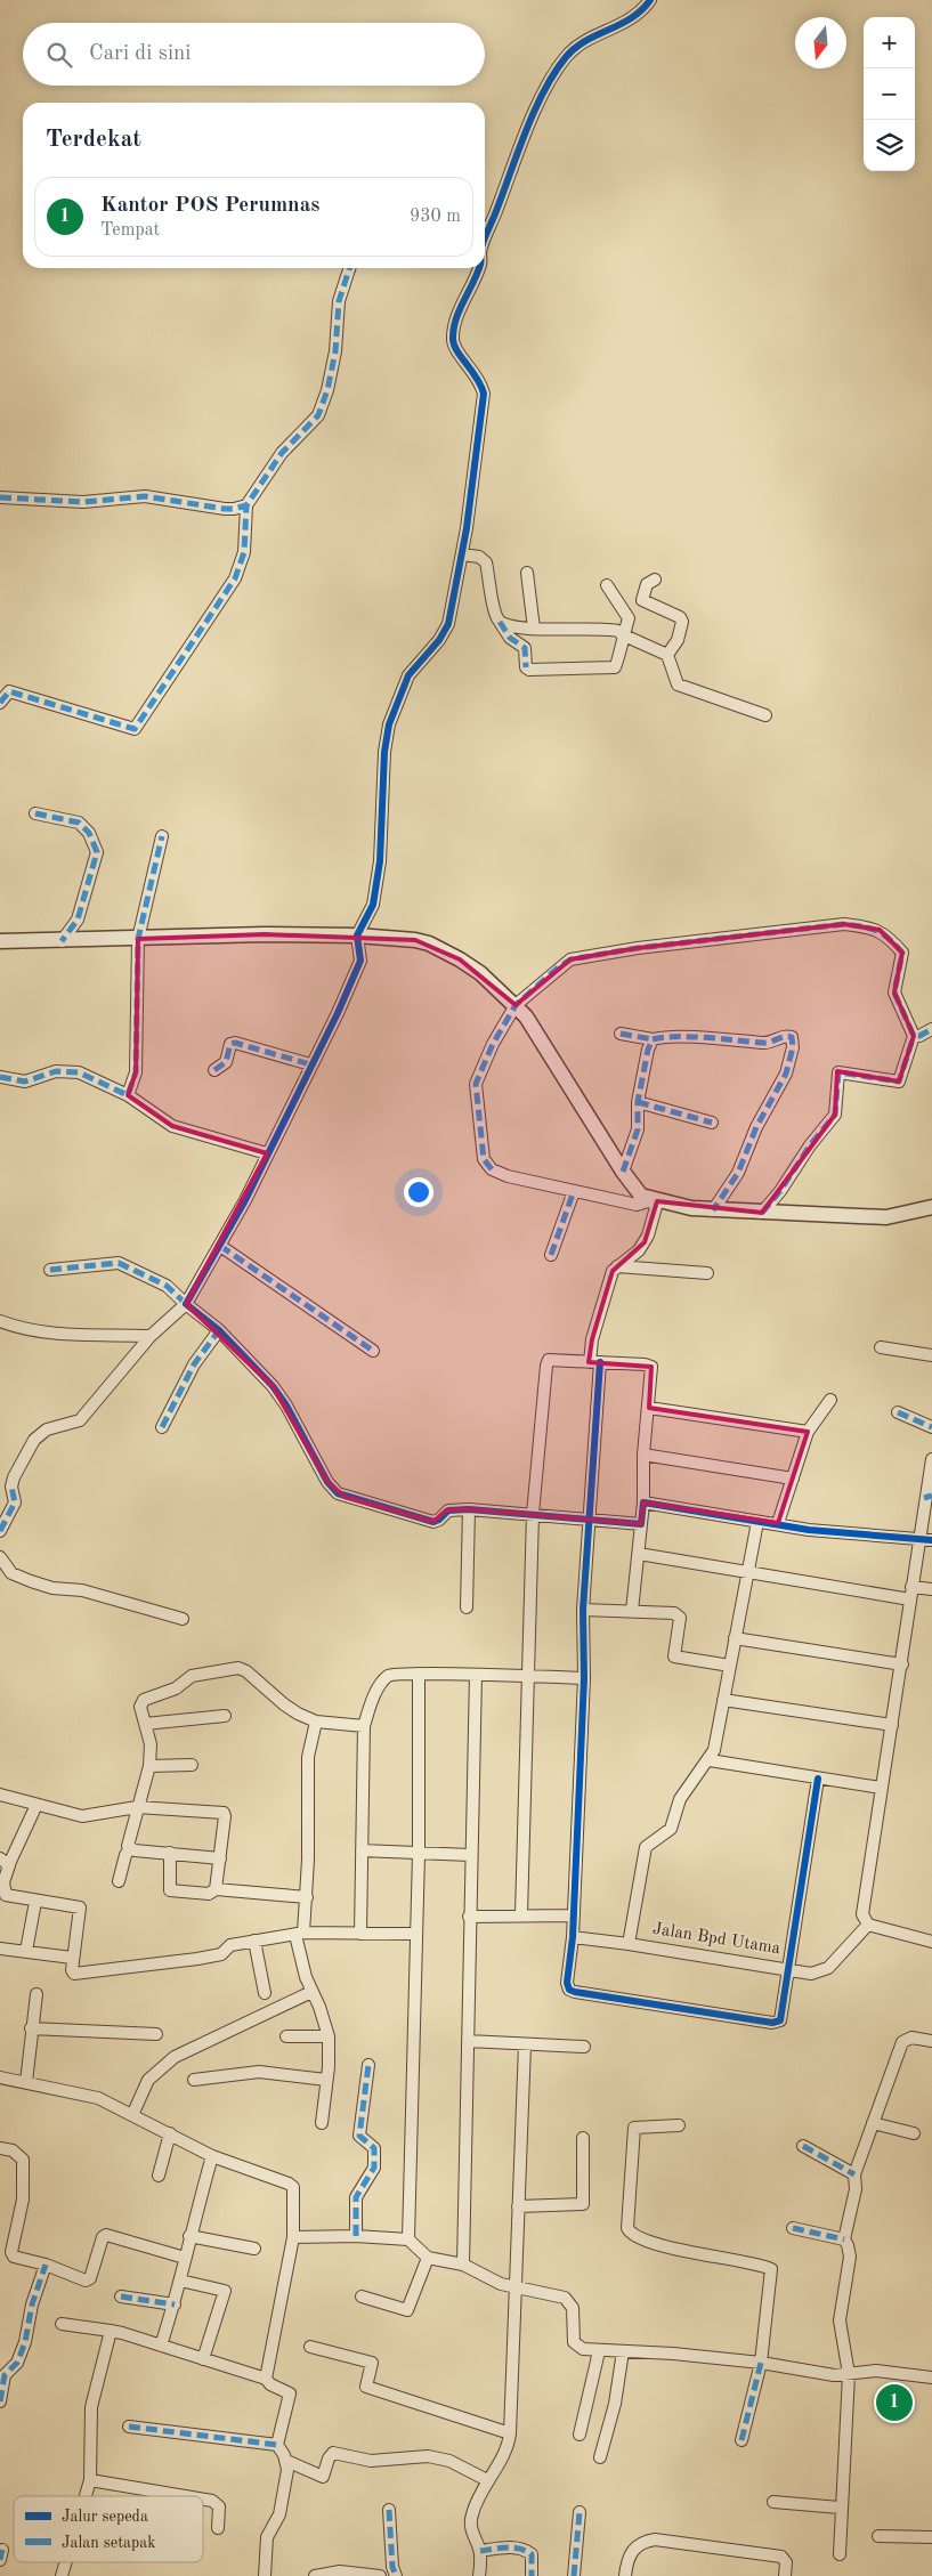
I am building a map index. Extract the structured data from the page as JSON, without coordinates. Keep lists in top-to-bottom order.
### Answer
{
  "streets": {
    "street": ["Jalan Bpd Utama"]
  },
  "legend": ["Jalur sepeda", "Jalan setapak"],
  "north": "bottom",
  "page": {
    "map_buttons": ["+", "−"],
    "search": "Cari di sini",
    "heading": "Terdekat",
    "list": [
      {
        "mark": "1",
        "name": "Kantor POS Perumnas",
        "note": "Tempat",
        "value": "930 m"
      }
    ],
    "pins": "1"
  }
}
